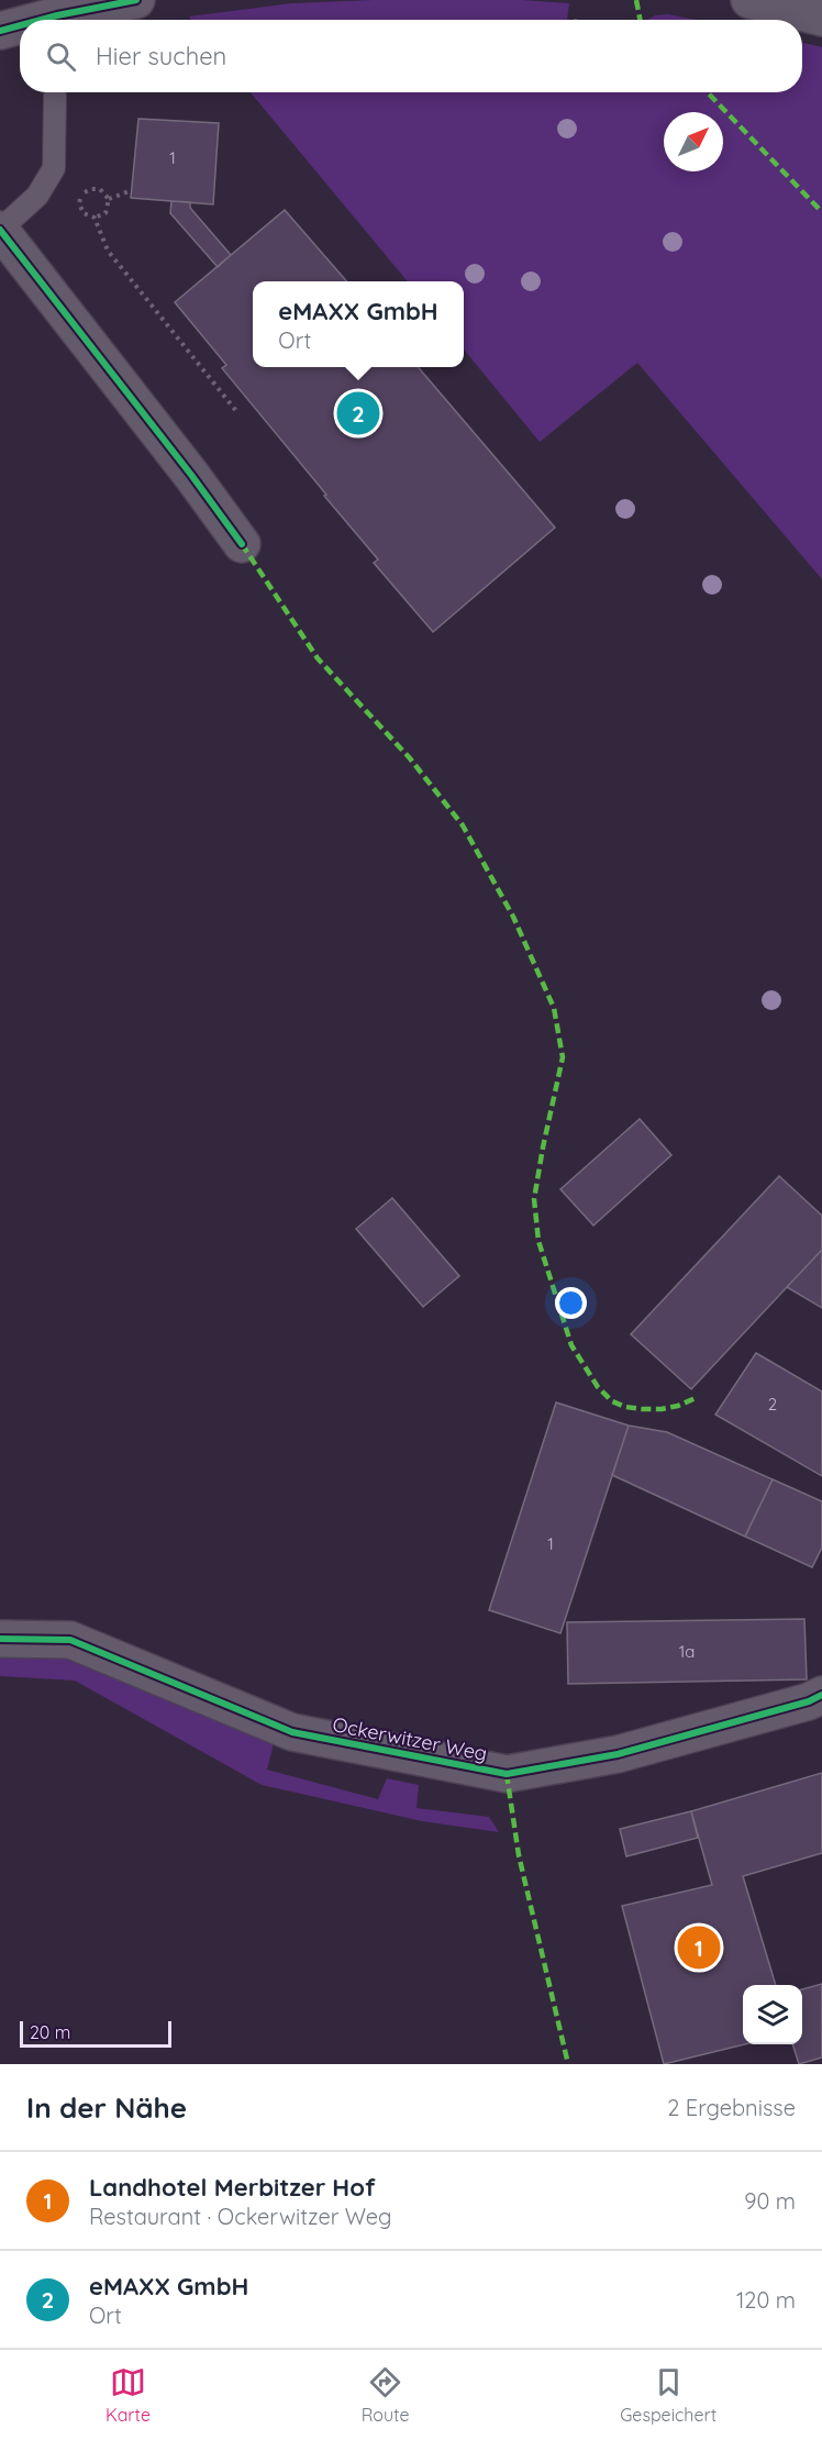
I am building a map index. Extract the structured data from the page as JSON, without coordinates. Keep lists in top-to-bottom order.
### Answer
{
  "streets": {
    "street": ["Ockerwitzer Weg"]
  },
  "house_numbers": [
    "1",
    "2",
    "1",
    "1a"
  ],
  "scale_bar": "20 m",
  "north": "top right",
  "page": {
    "search": "Hier suchen",
    "popup": ["eMAXX GmbH", "Ort"],
    "pins": ["2", "1"],
    "scale": "20 m",
    "heading": ["In der Nähe", "2 Ergebnisse"],
    "list": [
      {
        "mark": "1",
        "name": "Landhotel Merbitzer Hof",
        "note": "Restaurant · Ockerwitzer Weg",
        "value": "90 m"
      },
      {
        "mark": "2",
        "name": "eMAXX GmbH",
        "note": "Ort",
        "value": "120 m"
      }
    ],
    "nav": ["Karte", "Route", "Gespeichert"]
  }
}
